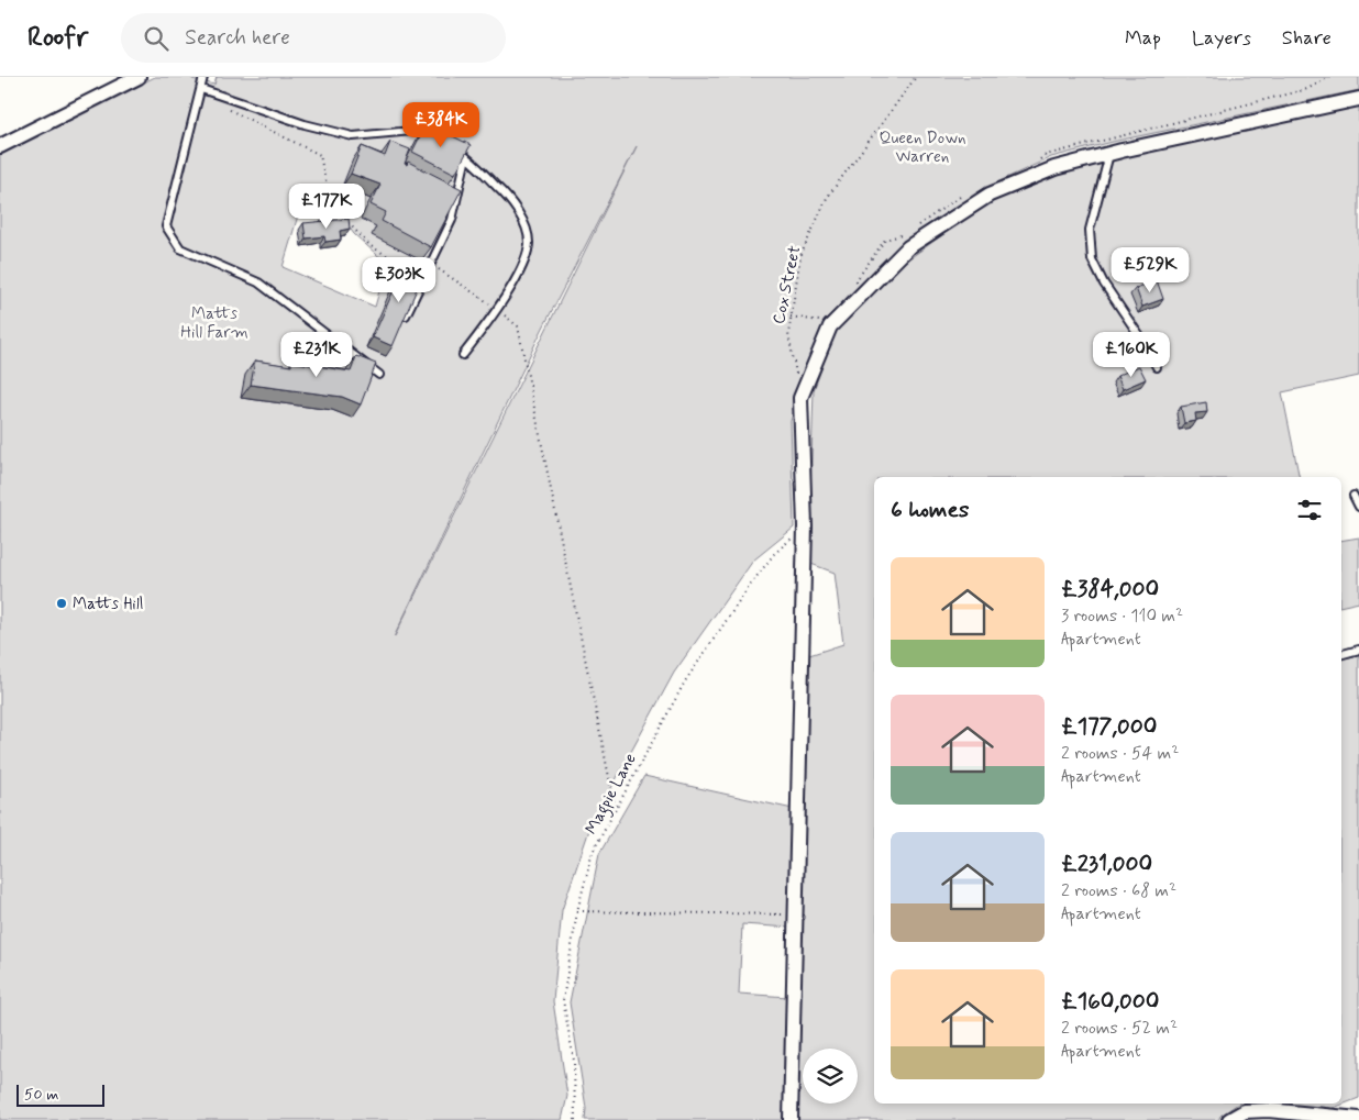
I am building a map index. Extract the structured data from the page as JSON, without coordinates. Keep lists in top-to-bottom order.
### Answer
{
  "streets": {
    "path": ["Cox Street", "Magpie Lane"]
  },
  "parks": ["Queen Down Warren", "Matts Hill Farm"],
  "places": ["Matts Hill"],
  "scale_bar": "50 m",
  "page": {
    "header": "Roofr",
    "search": "Search here",
    "nav": ["Map", "Layers", "Share"],
    "price": [
      "£384K",
      "£177K",
      "£529K",
      "£303K",
      "£231K",
      "£160K"
    ],
    "heading": "6 homes",
    "list": [
      {
        "name": "£384,000",
        "note": "3 rooms · 110 m² · Apartment"
      },
      {
        "name": "£177,000",
        "note": "2 rooms · 54 m² · Apartment"
      },
      {
        "name": "£231,000",
        "note": "2 rooms · 68 m² · Apartment"
      },
      {
        "name": "£160,000",
        "note": "2 rooms · 52 m² · Apartment"
      }
    ],
    "scale": "50 m"
  }
}
